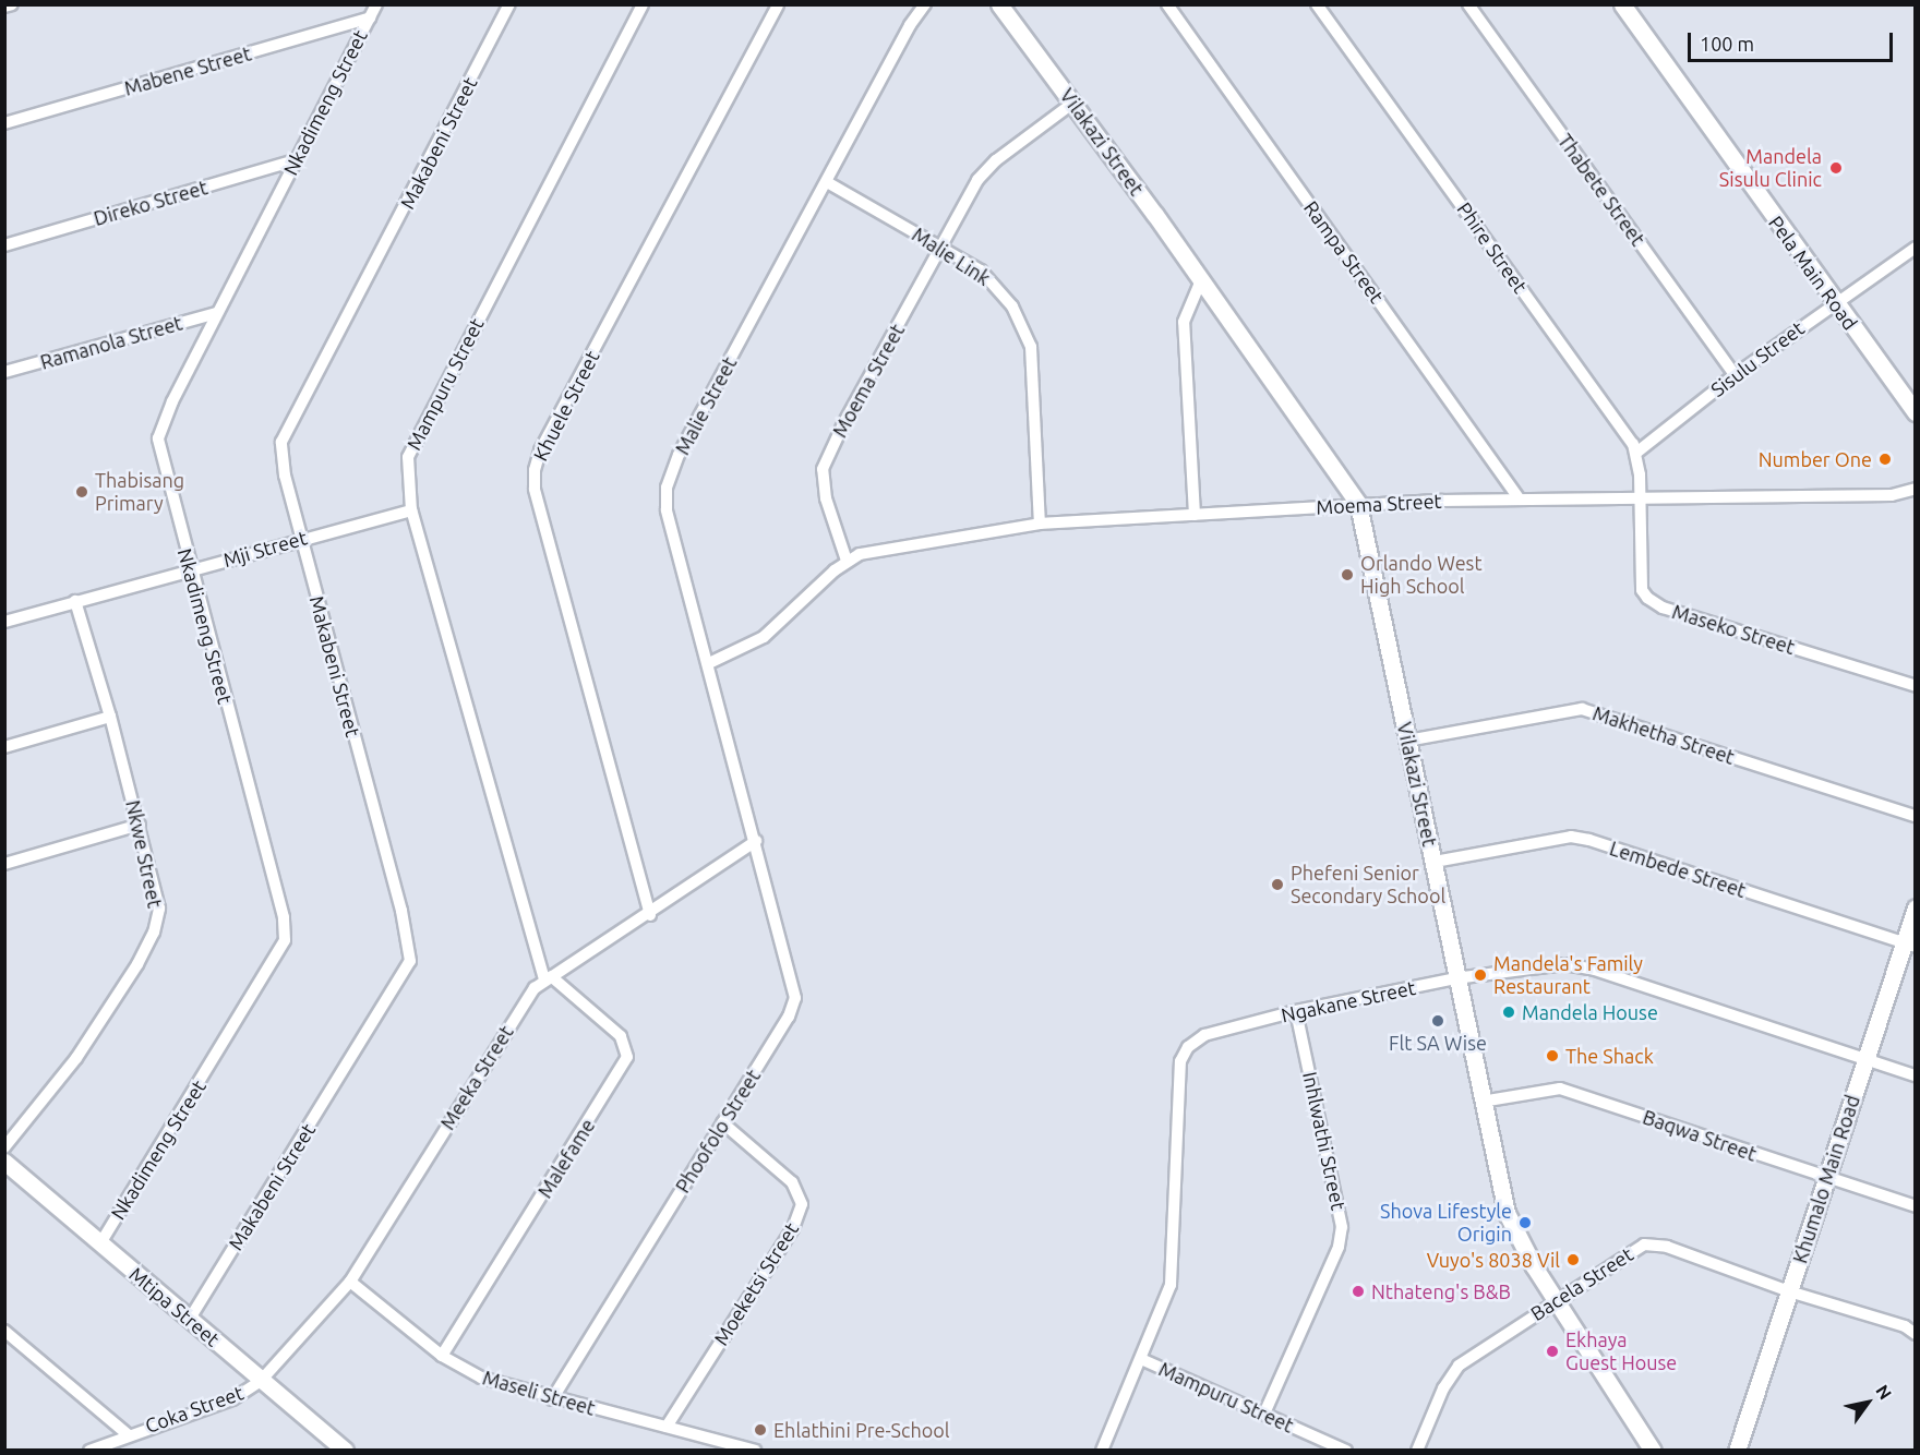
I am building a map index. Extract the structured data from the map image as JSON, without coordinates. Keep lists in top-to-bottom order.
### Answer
{
  "streets": {
    "street": [
      "Mabene Street",
      "Nkadimeng Street",
      "Vilakazi Street",
      "Makabeni Street",
      "Thabete Street",
      "Direko Street",
      "Phire Street",
      "Rampa Street",
      "Malie Link",
      "Pela Main Road",
      "Ramanola Street",
      "Sisulu Street",
      "Moema Street",
      "Mampuru Street",
      "Khuele Street",
      "Malie Street",
      "Mji Street",
      "Maseko Street",
      "Makhetha Street",
      "Nkwe Street",
      "Lembede Street",
      "Ngakane Street",
      "Meeka Street",
      "Phoofolo Street",
      "Baqwa Street",
      "Inhlwathi Street",
      "Malefame",
      "Khumalo Main Road",
      "Moeketsi Street",
      "Bacela Street",
      "Mtipa Street",
      "Maseli Street",
      "Coka Street"
    ]
  },
  "crossings": [
    ["Mabene Street", "Nkadimeng Street"],
    ["Nkadimeng Street", "Direko Street"],
    ["Nkadimeng Street", "Ramanola Street"],
    ["Nkadimeng Street", "Mji Street"],
    ["Nkadimeng Street", "Mtipa Street"],
    ["Vilakazi Street", "Moema Street"],
    ["Vilakazi Street", "Makhetha Street"],
    ["Vilakazi Street", "Lembede Street"],
    ["Vilakazi Street", "Ngakane Street"],
    ["Vilakazi Street", "Baqwa Street"],
    ["Vilakazi Street", "Bacela Street"],
    ["Makabeni Street", "Mji Street"],
    ["Makabeni Street", "Mtipa Street"],
    ["Thabete Street", "Sisulu Street"],
    ["Phire Street", "Sisulu Street"],
    ["Rampa Street", "Moema Street"],
    ["Malie Link", "Moema Street"],
    ["Malie Link", "Malie Street"],
    ["Pela Main Road", "Sisulu Street"],
    ["Moema Street", "Malie Street"],
    ["Moema Street", "Maseko Street"],
    ["Mampuru Street", "Mji Street"],
    ["Mampuru Street", "Ngakane Street"],
    ["Mampuru Street", "Meeka Street"],
    ["Mampuru Street", "Inhlwathi Street"],
    ["Mampuru Street", "Malefame"],
    ["Khuele Street", "Meeka Street"],
    ["Malie Street", "Meeka Street"],
    ["Malie Street", "Phoofolo Street"],
    ["Mji Street", "Nkwe Street"],
    ["Lembede Street", "Khumalo Main Road"],
    ["Ngakane Street", "Inhlwathi Street"],
    ["Ngakane Street", "Khumalo Main Road"],
    ["Meeka Street", "Phoofolo Street"],
    ["Meeka Street", "Malefame"],
    ["Meeka Street", "Mtipa Street"],
    ["Meeka Street", "Maseli Street"],
    ["Meeka Street", "Coka Street"],
    ["Phoofolo Street", "Moeketsi Street"],
    ["Phoofolo Street", "Maseli Street"],
    ["Baqwa Street", "Khumalo Main Road"],
    ["Malefame", "Maseli Street"],
    ["Khumalo Main Road", "Bacela Street"],
    ["Moeketsi Street", "Maseli Street"],
    ["Mtipa Street", "Coka Street"]
  ],
  "places": [
    "Mandela Sisulu Clinic",
    "Number One",
    "Thabisang Primary",
    "Orlando West High School",
    "Phefeni Senior Secondary School",
    "Mandela's Family Restaurant",
    "Mandela House",
    "Flt SA Wise",
    "The Shack",
    "Shova Lifestyle Origin",
    "Vuyo's 8038 Vil",
    "Nthateng's B&B",
    "Ekhaya Guest House",
    "Ehlathini Pre-School"
  ],
  "scale_bar": "100 m",
  "north": "top right"
}
